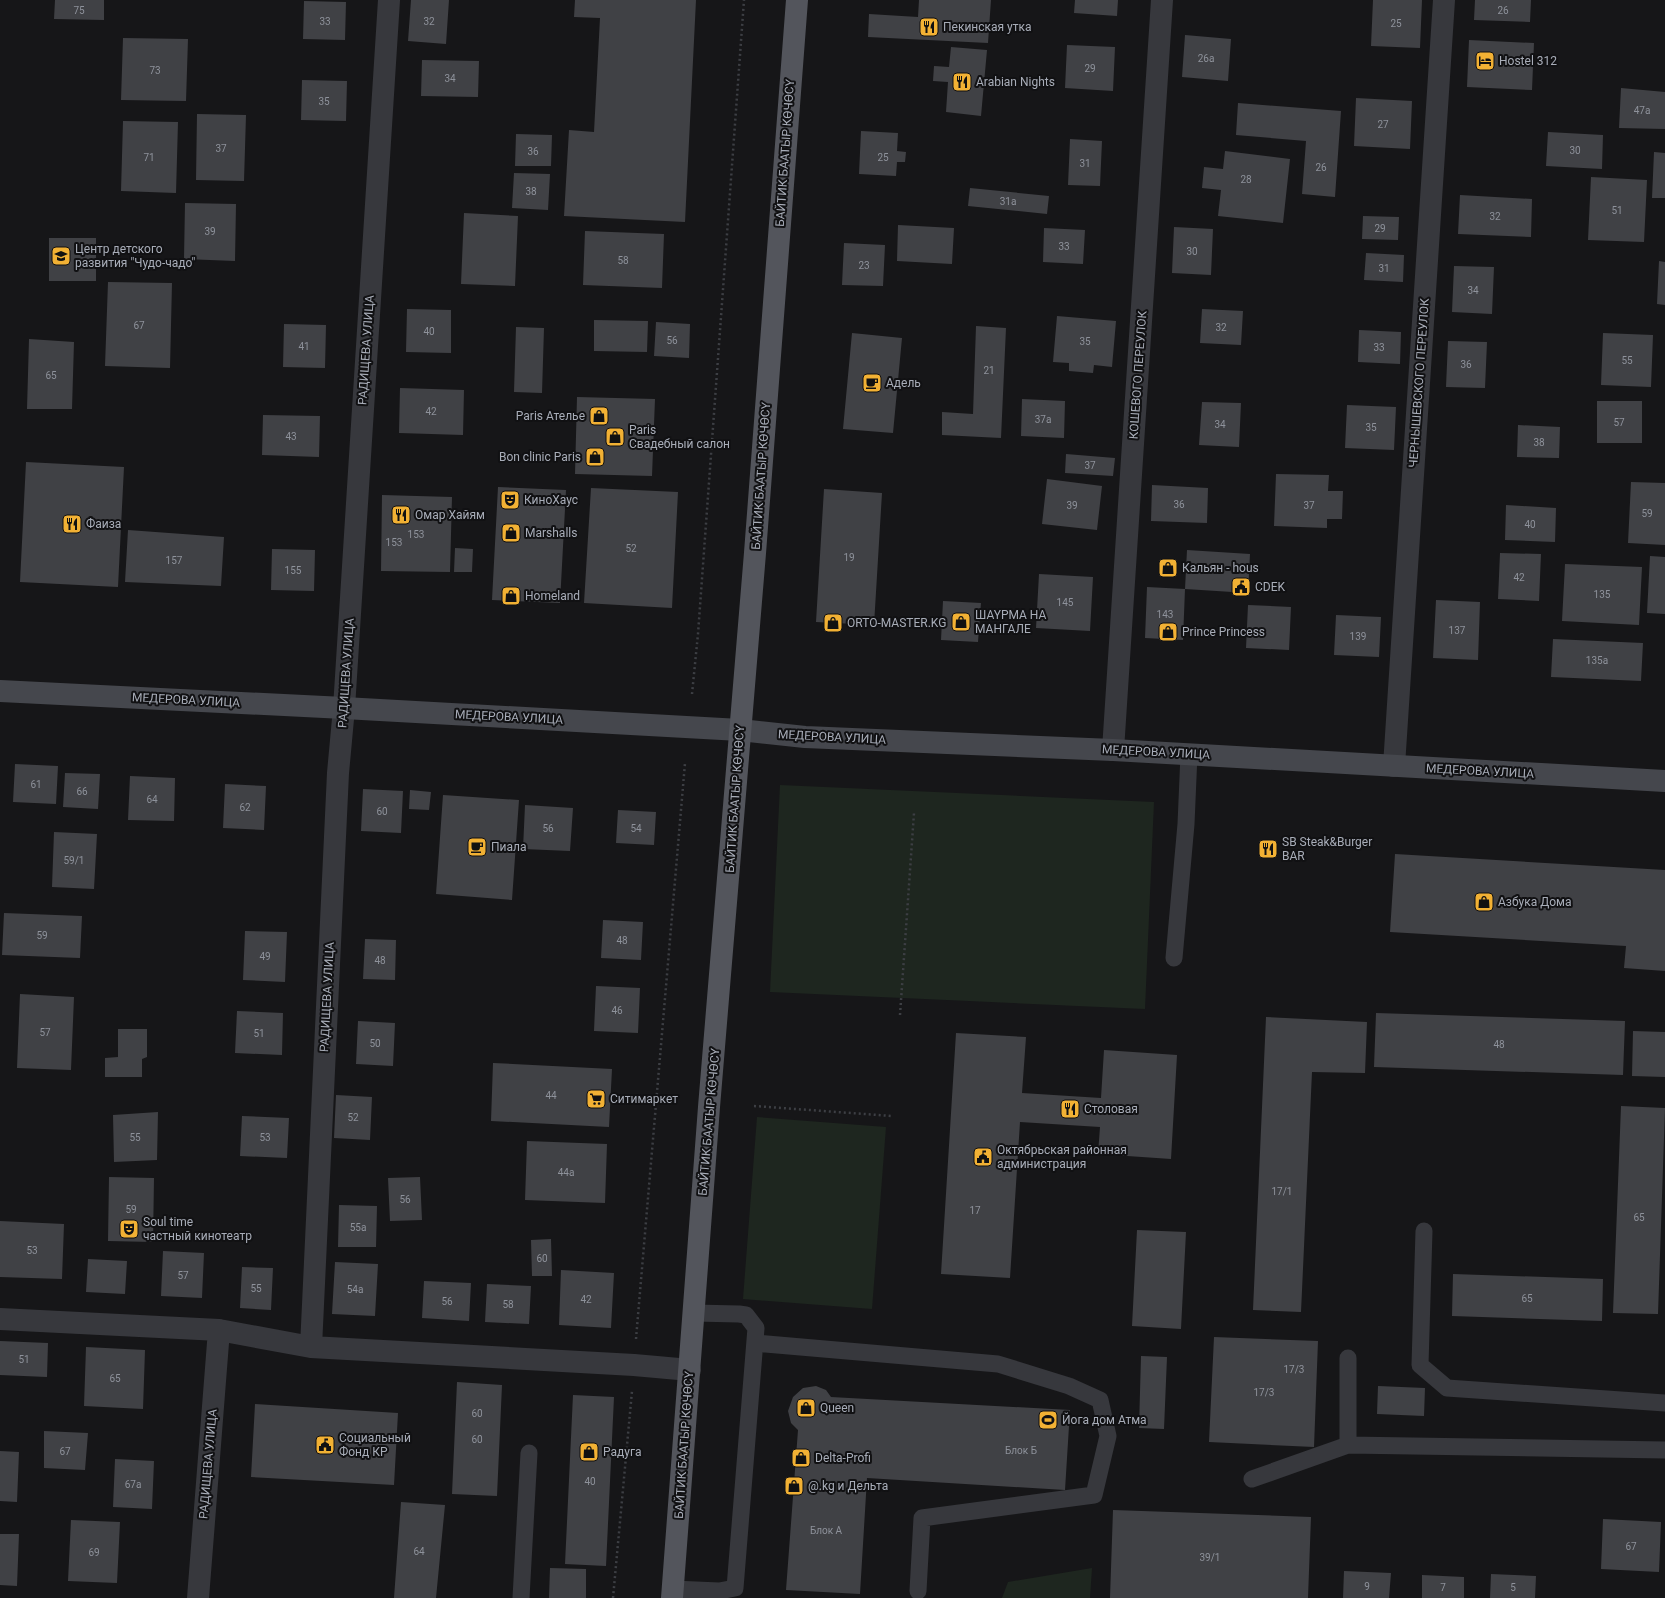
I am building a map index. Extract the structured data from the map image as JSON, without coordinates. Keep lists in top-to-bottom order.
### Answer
{
  "streets": {
    "main road": ["БАЙТИК БААТЫР КӨЧӨСҮ", "МЕДЕРОВА УЛИЦА"],
    "street": ["РАДИЩЕВА УЛИЦА", "КОШЕВОГО ПЕРЕУЛОК", "ЧЕРНЫШЕВСКОГО ПЕРЕУЛОК"]
  },
  "crossings": [
    ["БАЙТИК БААТЫР КӨЧӨСҮ", "МЕДЕРОВА УЛИЦА"],
    ["РАДИЩЕВА УЛИЦА", "МЕДЕРОВА УЛИЦА"],
    ["КОШЕВОГО ПЕРЕУЛОК", "МЕДЕРОВА УЛИЦА"],
    ["ЧЕРНЫШЕВСКОГО ПЕРЕУЛОК", "МЕДЕРОВА УЛИЦА"]
  ],
  "places": {
    "restaurant": [
      "Пекинская утка",
      "Arabian Nights",
      "Омар Хайям",
      "Фаиза",
      "SB Steak&Burger BAR",
      "Столовая"
    ],
    "hotel": ["Hostel 312"],
    "school or university": ["Центр детского развития \"Чудо-чадо\""],
    "cafe": ["Адель", "Пиала"],
    "shop": [
      "Paris Ателье",
      "Paris Свадебный салон",
      "Bon clinic Paris",
      "Marshalls",
      "Кальян - hous",
      "Homeland",
      "ШАҮРМА НА МАНГАЛЕ",
      "ORTO-MASTER.KG",
      "Prince Princess",
      "Азбука Дома",
      "Queen",
      "Радуга",
      "Delta-Profi",
      "@.kg и Дельта"
    ],
    "theatre": ["КиноХаус", "Soul time частный кинотеатр"],
    "public building": ["CDEK", "Октябрьская районная администрация", "Социальный Фонд КР"],
    "supermarket": ["Ситимаркет"],
    "sports": ["Йога дом Атма"]
  },
  "house_numbers": [
    "75",
    "26",
    "33",
    "32",
    "25",
    "26а",
    "29",
    "73",
    "34",
    "35",
    "47а",
    "27",
    "37",
    "30",
    "36",
    "71",
    "25",
    "31",
    "26",
    "28",
    "38",
    "31а",
    "51",
    "32",
    "29",
    "39",
    "33",
    "30",
    "58",
    "23",
    "31",
    "34",
    "67",
    "32",
    "40",
    "56",
    "35",
    "41",
    "33",
    "55",
    "36",
    "21",
    "65",
    "42",
    "37а",
    "57",
    "34",
    "35",
    "43",
    "38",
    "37",
    "36",
    "39",
    "37",
    "59",
    "40",
    "153",
    "153",
    "52",
    "19",
    "157",
    "155",
    "42",
    "135",
    "145",
    "143",
    "137",
    "139",
    "135а",
    "61",
    "66",
    "64",
    "62",
    "60",
    "56",
    "54",
    "59/1",
    "59",
    "48",
    "49",
    "48",
    "46",
    "57",
    "51",
    "50",
    "48",
    "44",
    "52",
    "55",
    "53",
    "44а",
    "17/1",
    "56",
    "59",
    "17",
    "65",
    "55а",
    "53",
    "60",
    "57",
    "55",
    "54a",
    "65",
    "42",
    "56",
    "58",
    "51",
    "17/3",
    "65",
    "17/3",
    "60",
    "60",
    "Блок Б",
    "67",
    "40",
    "67а",
    "Блок А",
    "67",
    "64",
    "69",
    "39/1",
    "9",
    "7",
    "5"
  ]
}
